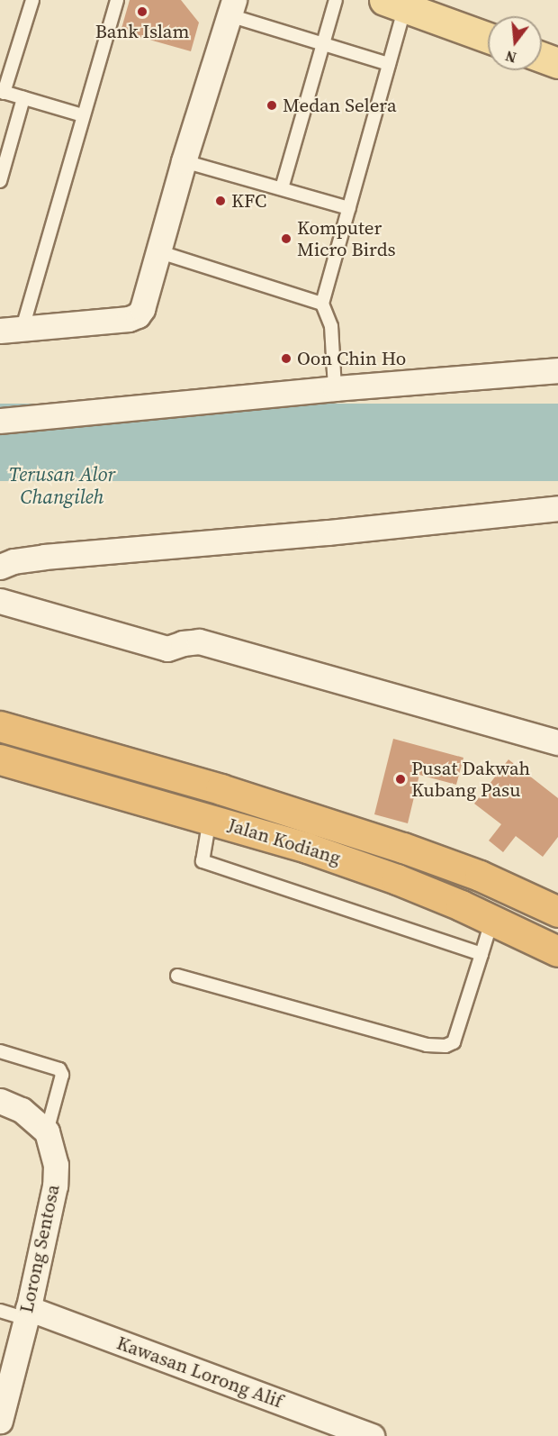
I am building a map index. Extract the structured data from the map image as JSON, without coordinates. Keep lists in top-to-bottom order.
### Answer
{
  "streets": {
    "highway": ["Jalan Kodiang"],
    "street": ["Lorong Sentosa", "Kawasan Lorong Alif"]
  },
  "crossings": [
    ["Lorong Sentosa", "Kawasan Lorong Alif"]
  ],
  "water": ["Terusan Alor Changileh"],
  "places": [
    "Bank Islam",
    "Medan Selera",
    "KFC",
    "Komputer Micro Birds",
    "Oon Chin Ho",
    "Pusat Dakwah Kubang Pasu"
  ],
  "north": "bottom"
}
